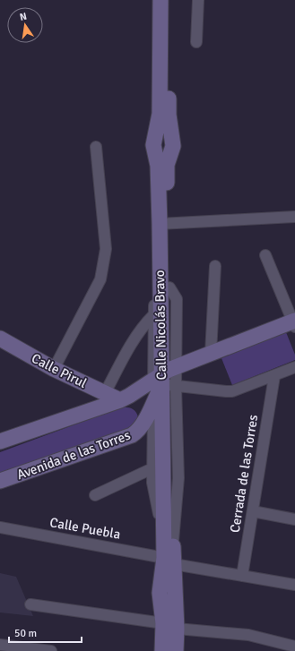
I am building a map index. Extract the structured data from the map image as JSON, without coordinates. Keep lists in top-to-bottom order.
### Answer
{
  "streets": {
    "main road": ["Calle Nicolás Bravo", "Calle Pirul", "Avenida de las Torres"],
    "street": ["Cerrada de las Torres", "Calle Puebla"]
  },
  "crossings": [
    ["Calle Nicolás Bravo", "Calle Pirul"],
    ["Calle Nicolás Bravo", "Avenida de las Torres"],
    ["Calle Nicolás Bravo", "Calle Puebla"],
    ["Cerrada de las Torres", "Calle Puebla"]
  ],
  "scale_bar": "50 m",
  "north": "top"
}
